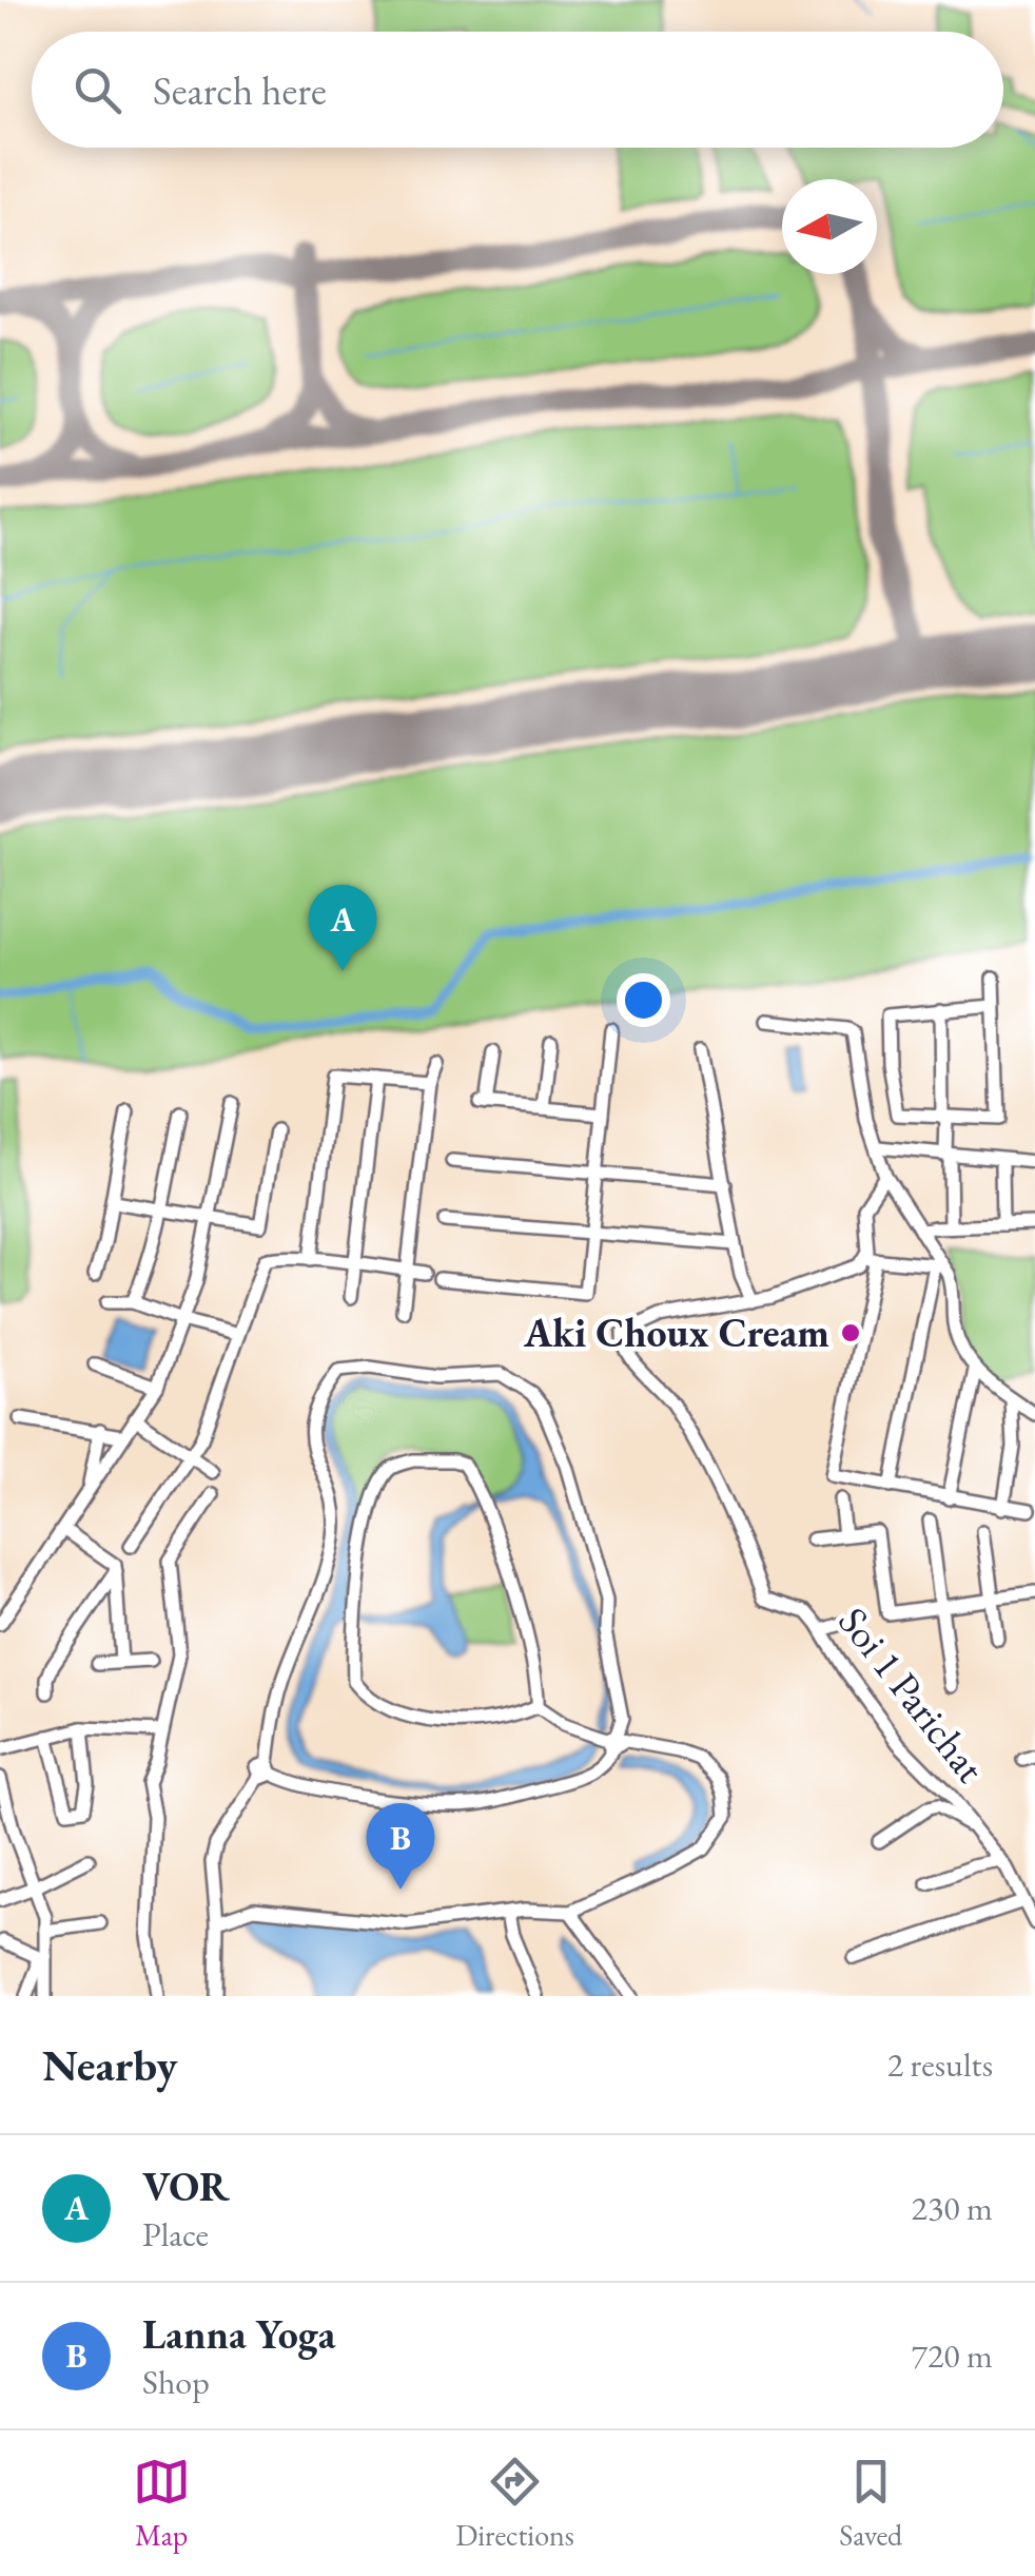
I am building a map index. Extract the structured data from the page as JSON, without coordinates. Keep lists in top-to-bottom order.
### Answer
{
  "streets": {
    "street": ["Soi 1 Parichat"]
  },
  "places": ["Aki Choux Cream"],
  "north": "left",
  "page": {
    "search": "Search here",
    "pins": ["A", "B"],
    "heading": ["Nearby", "2 results"],
    "list": [
      {
        "mark": "A",
        "name": "VOR",
        "note": "Place",
        "value": "230 m"
      },
      {
        "mark": "B",
        "name": "Lanna Yoga",
        "note": "Shop",
        "value": "720 m"
      }
    ],
    "nav": ["Map", "Directions", "Saved"]
  }
}
